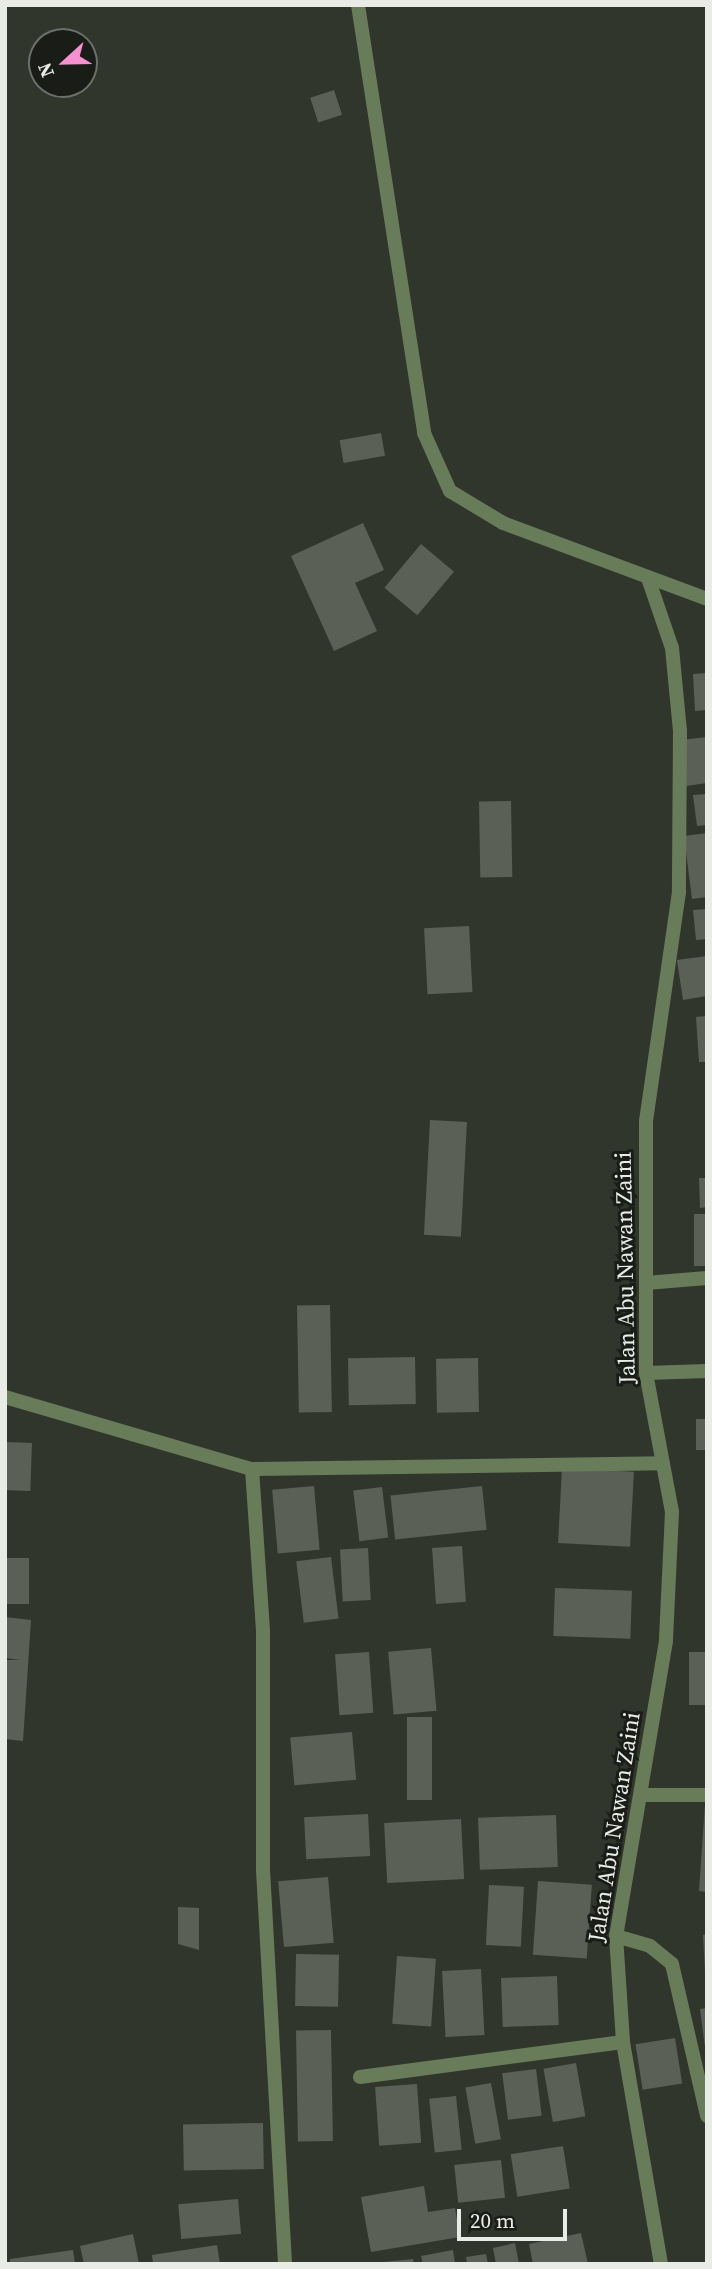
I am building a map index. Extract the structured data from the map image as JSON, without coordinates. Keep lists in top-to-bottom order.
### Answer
{
  "streets": {
    "street": ["Jalan Abu Nawan Zaini"]
  },
  "scale_bar": "20 m",
  "north": "left"
}
